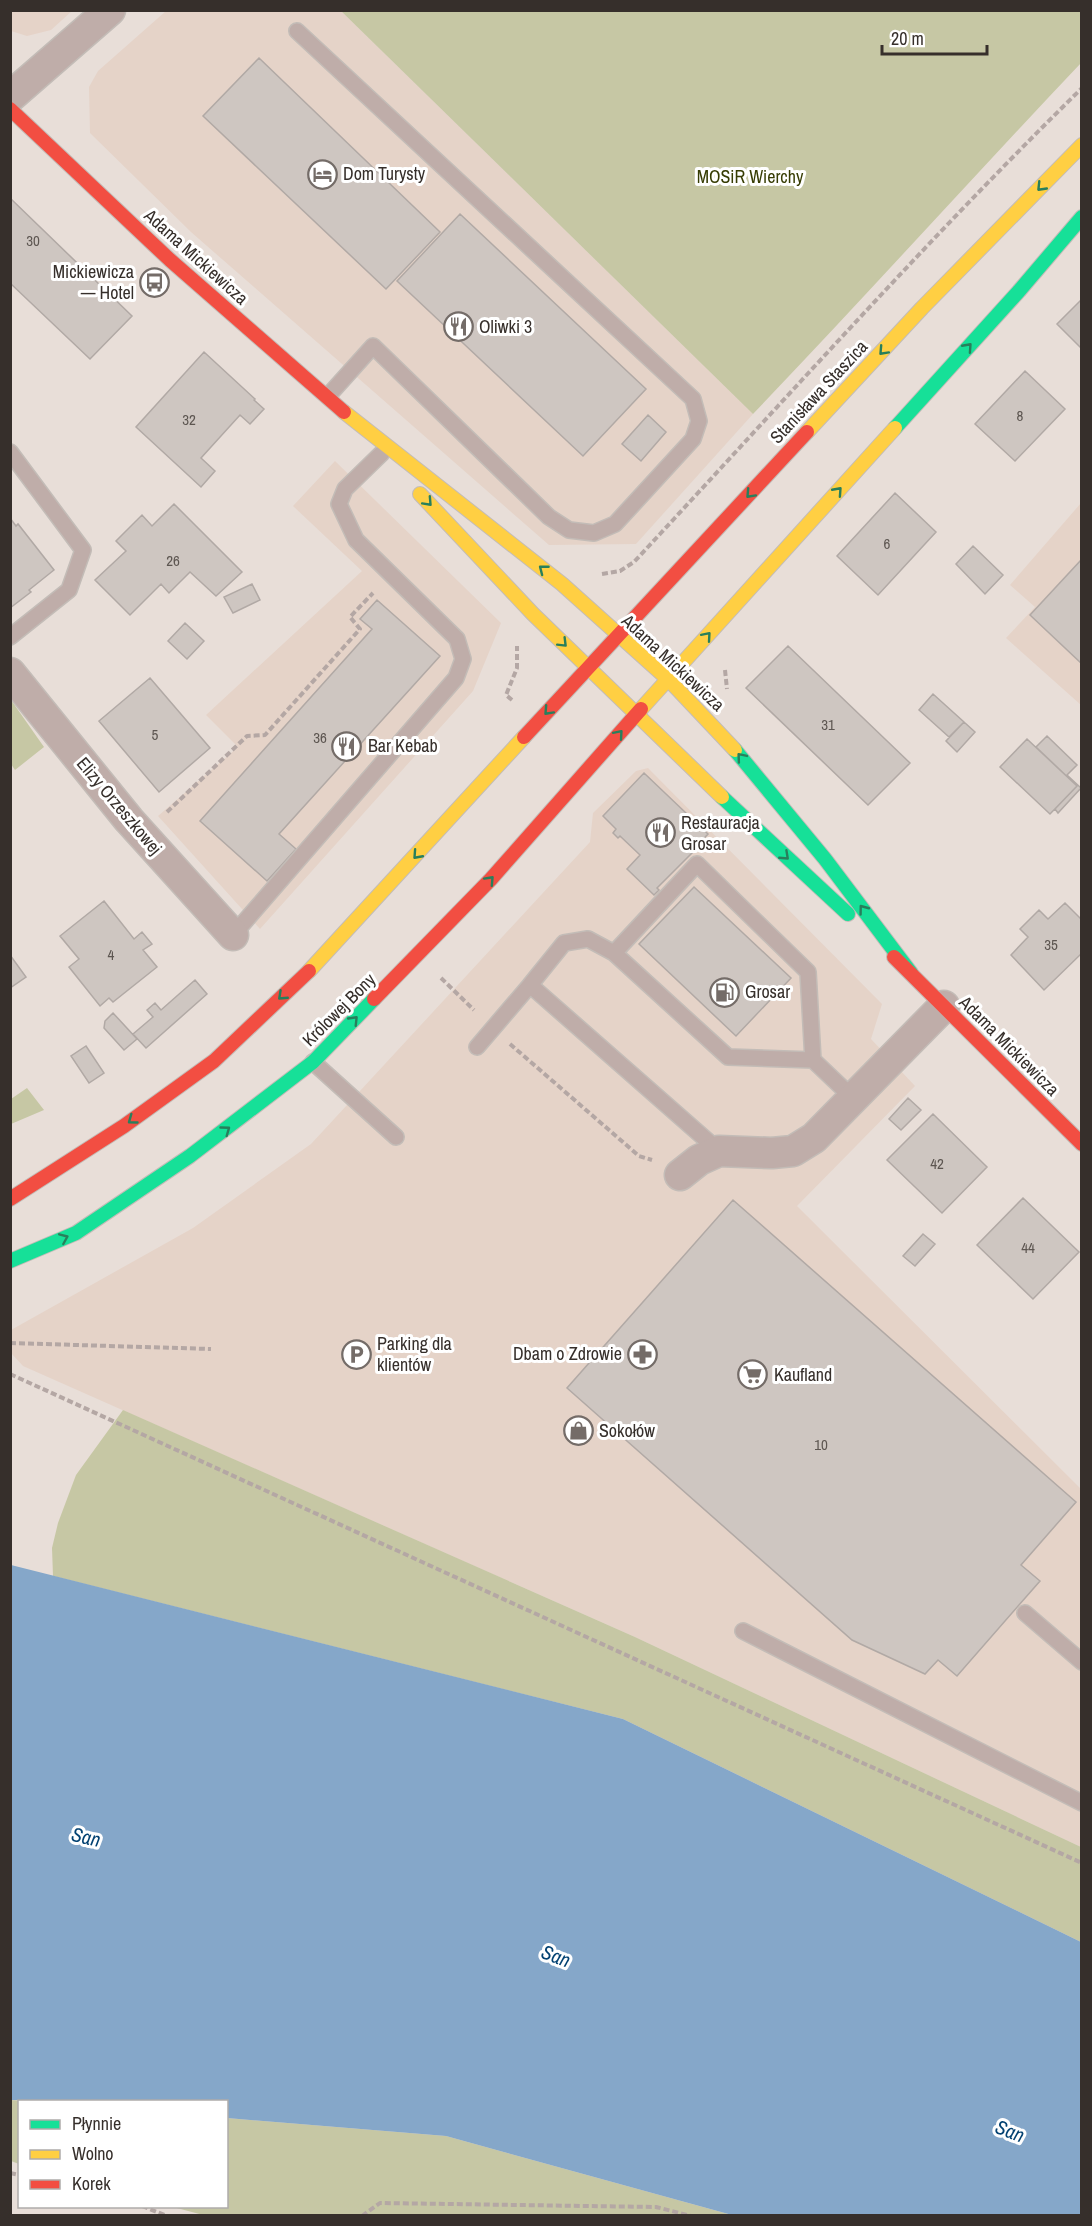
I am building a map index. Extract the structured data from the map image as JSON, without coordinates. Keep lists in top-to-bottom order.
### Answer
{
  "streets": {
    "main road": ["Adama Mickiewicza", "Stanisława Staszica", "Królowej Bony"],
    "street": ["Elizy Orzeszkowej"]
  },
  "crossings": [
    ["Adama Mickiewicza", "Stanisława Staszica"],
    ["Adama Mickiewicza", "Królowej Bony"]
  ],
  "water": ["San"],
  "parks": ["MOSiR Wierchy"],
  "places": {
    "hotel": ["Dom Turysty"],
    "bus stop": ["Mickiewicza — Hotel"],
    "restaurant": ["Oliwki 3", "Bar Kebab", "Restauracja Grosar"],
    "fuel station": ["Grosar"],
    "parking": ["Parking dla klientów"],
    "pharmacy": ["Dbam o Zdrowie"],
    "supermarket": ["Kaufland"],
    "shop": ["Sokołów"]
  },
  "house_numbers": [
    "30",
    "8",
    "32",
    "6",
    "26",
    "31",
    "5",
    "36",
    "35",
    "4",
    "42",
    "44",
    "10"
  ],
  "legend": ["Płynnie", "Wolno", "Korek"],
  "scale_bar": "20 m"
}
